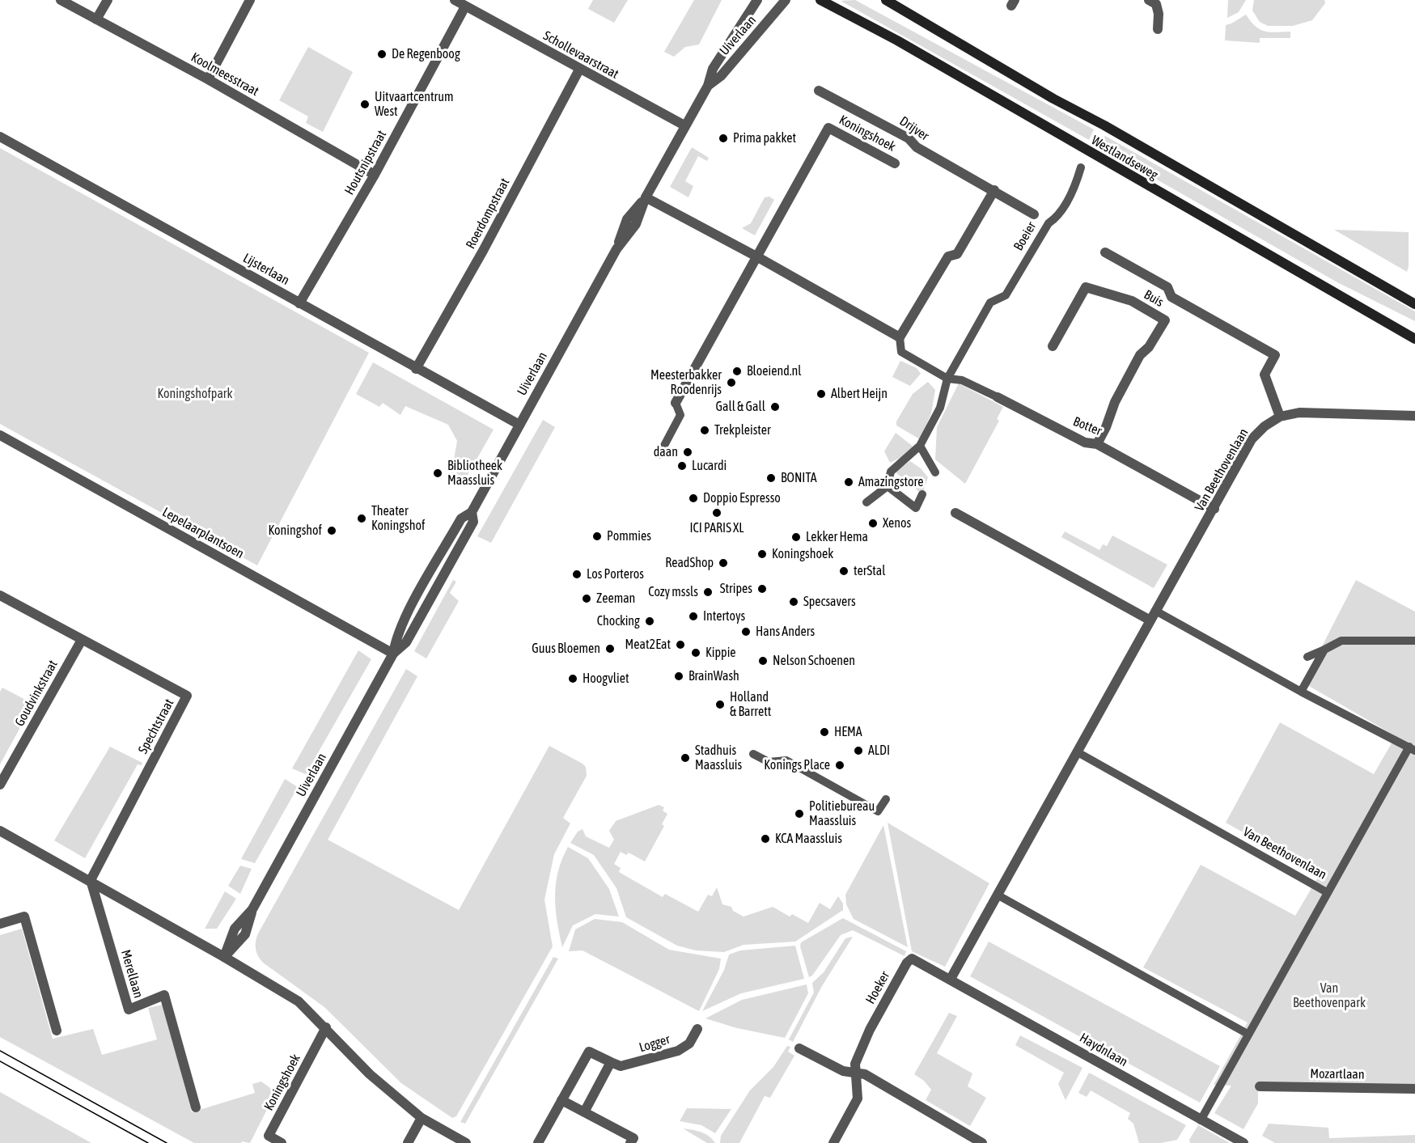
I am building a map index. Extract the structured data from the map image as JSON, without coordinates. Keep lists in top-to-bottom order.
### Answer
{
  "streets": {
    "main road": ["Westlandseweg"],
    "street": [
      "Uiverlaan",
      "Schollevaarstraat",
      "Koolmeesstraat",
      "Drijver",
      "Koningshoek",
      "Houtsnipstraat",
      "Roerdompstraat",
      "Boeier",
      "Lijsterlaan",
      "Buis",
      "Botter",
      "Van Beethovenlaan",
      "Lepelaarplantsoen",
      "Goudvinkstraat",
      "Spechtstraat",
      "Merellaan",
      "Hoeker",
      "Logger",
      "Haydnlaan",
      "Mozartlaan"
    ]
  },
  "crossings": [
    ["Uiverlaan", "Schollevaarstraat"],
    ["Uiverlaan", "Lijsterlaan"],
    ["Uiverlaan", "Lepelaarplantsoen"],
    ["Schollevaarstraat", "Houtsnipstraat"],
    ["Schollevaarstraat", "Roerdompstraat"],
    ["Koolmeesstraat", "Houtsnipstraat"],
    ["Drijver", "Boeier"],
    ["Houtsnipstraat", "Lijsterlaan"],
    ["Roerdompstraat", "Lijsterlaan"],
    ["Boeier", "Botter"],
    ["Buis", "Botter"],
    ["Buis", "Van Beethovenlaan"],
    ["Botter", "Van Beethovenlaan"],
    ["Van Beethovenlaan", "Hoeker"],
    ["Van Beethovenlaan", "Haydnlaan"],
    ["Goudvinkstraat", "Spechtstraat"],
    ["Spechtstraat", "Merellaan"],
    ["Hoeker", "Haydnlaan"]
  ],
  "parks": ["Koningshofpark", "Van Beethovenpark"],
  "places": [
    "De Regenboog",
    "Uitvaartcentrum West",
    "Prima pakket",
    "Bloeiend.nl",
    "Meesterbakker Roodenrijs",
    "Albert Heijn",
    "Gall & Gall",
    "Trekpleister",
    "daan",
    "Lucardi",
    "Bibliotheek Maassluis",
    "BONITA",
    "Amazingstore",
    "Doppio Espresso",
    "ICI PARIS XL",
    "Theater Koningshof",
    "Xenos",
    "Koningshof",
    "Pommies",
    "Lekker Hema",
    "Koningshoek",
    "ReadShop",
    "terStal",
    "Los Porteros",
    "Stripes",
    "Cozy mssls",
    "Zeeman",
    "Specsavers",
    "Intertoys",
    "Chocking",
    "Hans Anders",
    "Meat2Eat",
    "Guus Bloemen",
    "Kippie",
    "Nelson Schoenen",
    "BrainWash",
    "Hoogvliet",
    "Holland & Barrett",
    "HEMA",
    "ALDI",
    "Stadhuis Maassluis",
    "Konings Place",
    "Politiebureau Maassluis",
    "KCA Maassluis"
  ]
}
